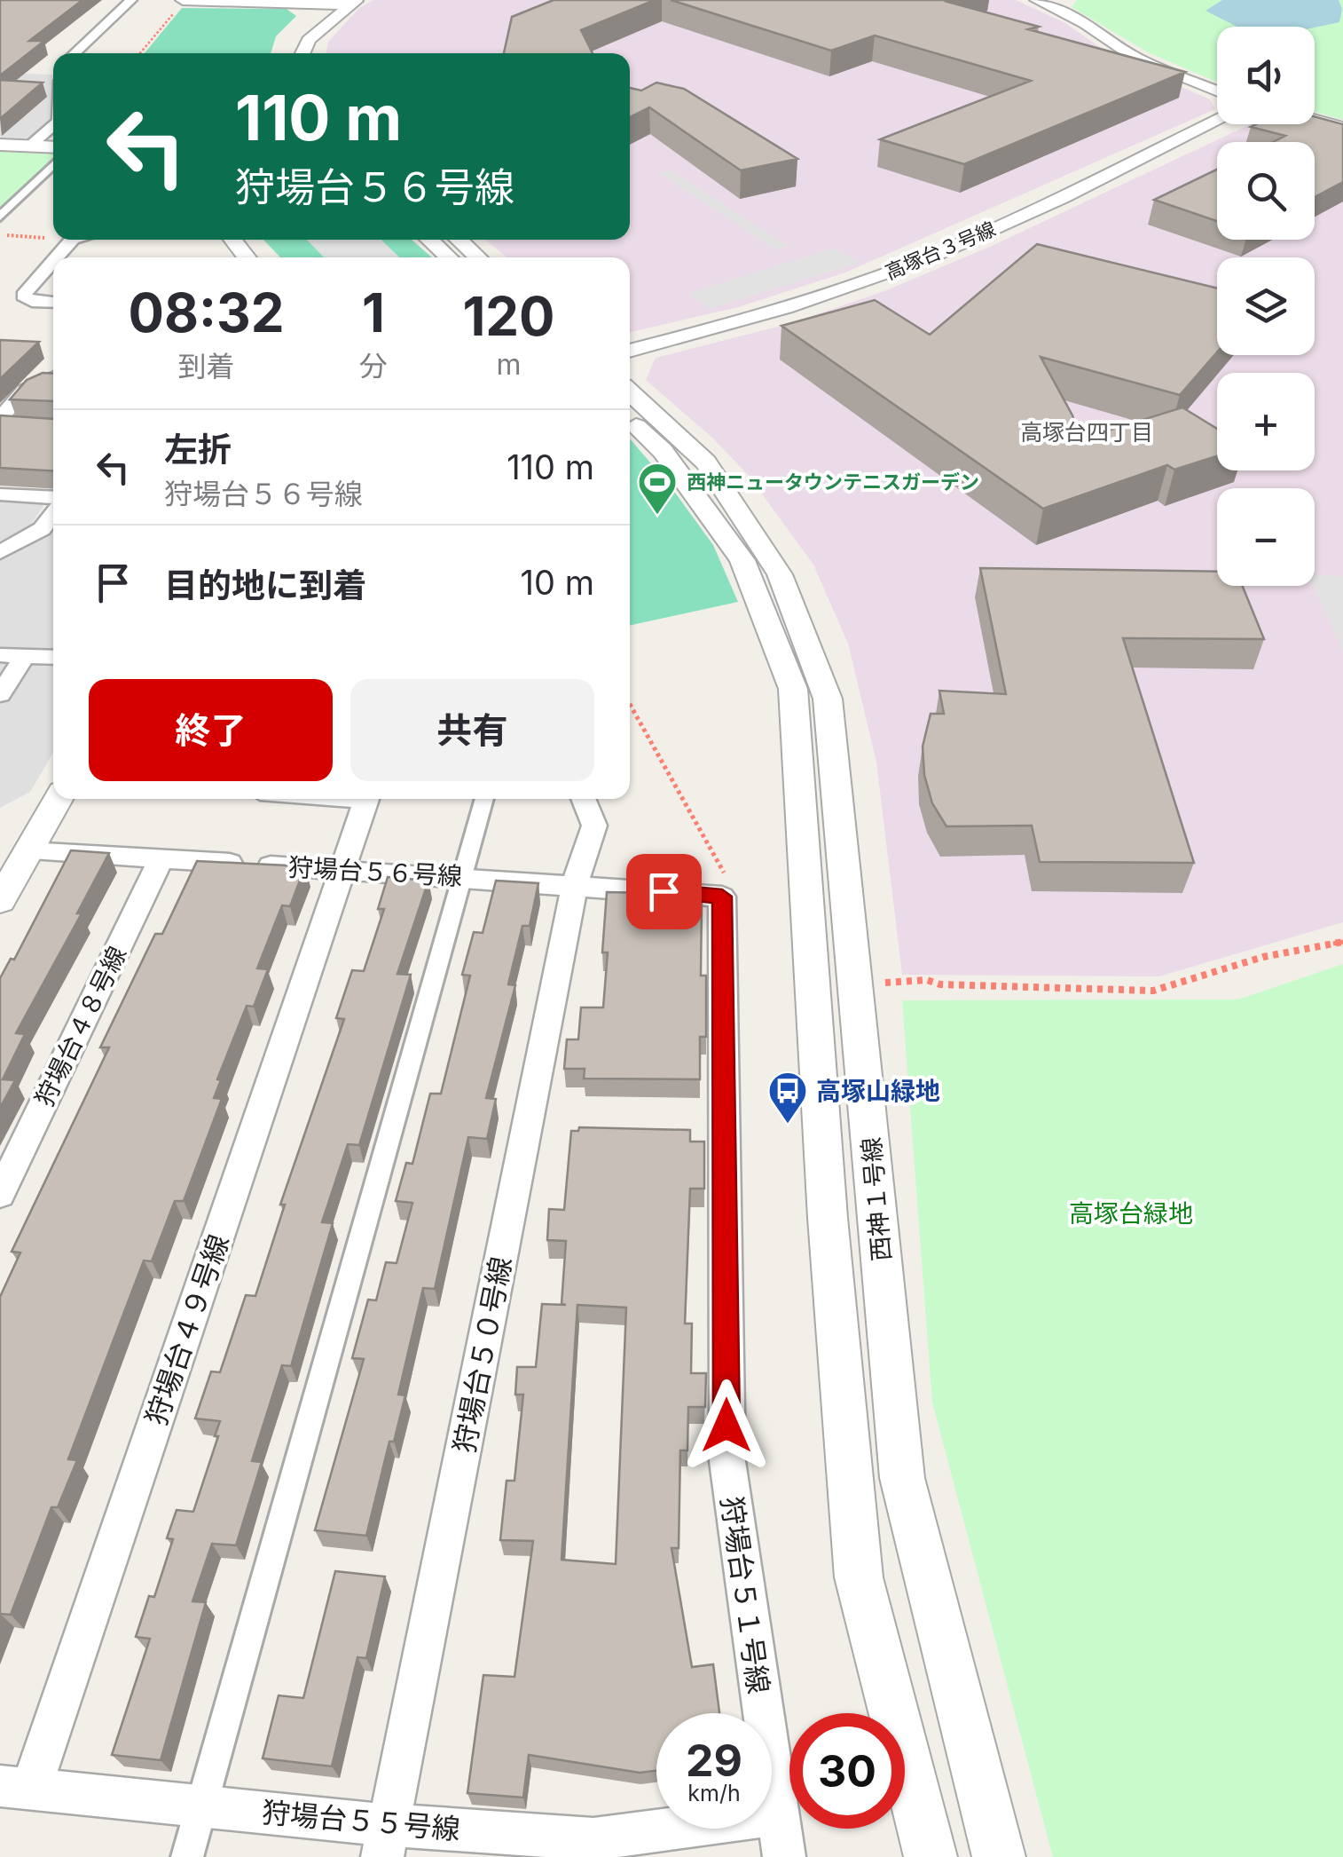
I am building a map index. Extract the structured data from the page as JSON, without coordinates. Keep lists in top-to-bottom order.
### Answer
{
  "streets": {
    "street": [
      "高塚台３号線",
      "狩場台５６号線",
      "狩場台４８号線",
      "西神１号線",
      "狩場台４９号線",
      "狩場台５０号線",
      "狩場台５１号線",
      "狩場台５５号線"
    ]
  },
  "crossings": [
    ["狩場台５６号線", "狩場台４８号線"],
    ["狩場台５６号線", "狩場台４９号線"],
    ["狩場台５６号線", "狩場台５０号線"],
    ["狩場台５６号線", "狩場台５１号線"],
    ["狩場台４９号線", "狩場台５５号線"],
    ["狩場台５０号線", "狩場台５５号線"],
    ["狩場台５１号線", "狩場台５５号線"]
  ],
  "districts": ["高塚台四丁目"],
  "parks": ["高塚台緑地"],
  "places": {
    "sports": ["西神ニュータウンテニスガーデン"],
    "bus stop": ["高塚山緑地"]
  },
  "page": {
    "map_buttons": ["+", "−"],
    "turn": ["110 m", "狩場台５６号線"],
    "eta": [
      "08:32",
      "到着",
      "1",
      "分",
      "120",
      "m"
    ],
    "list": [
      {
        "name": "左折",
        "note": "狩場台５６号線",
        "value": "110 m"
      },
      {
        "name": "目的地に到着",
        "value": "10 m"
      }
    ],
    "buttons": ["終了", "共有"],
    "speed": "29 km/h",
    "limit": "30"
  }
}
